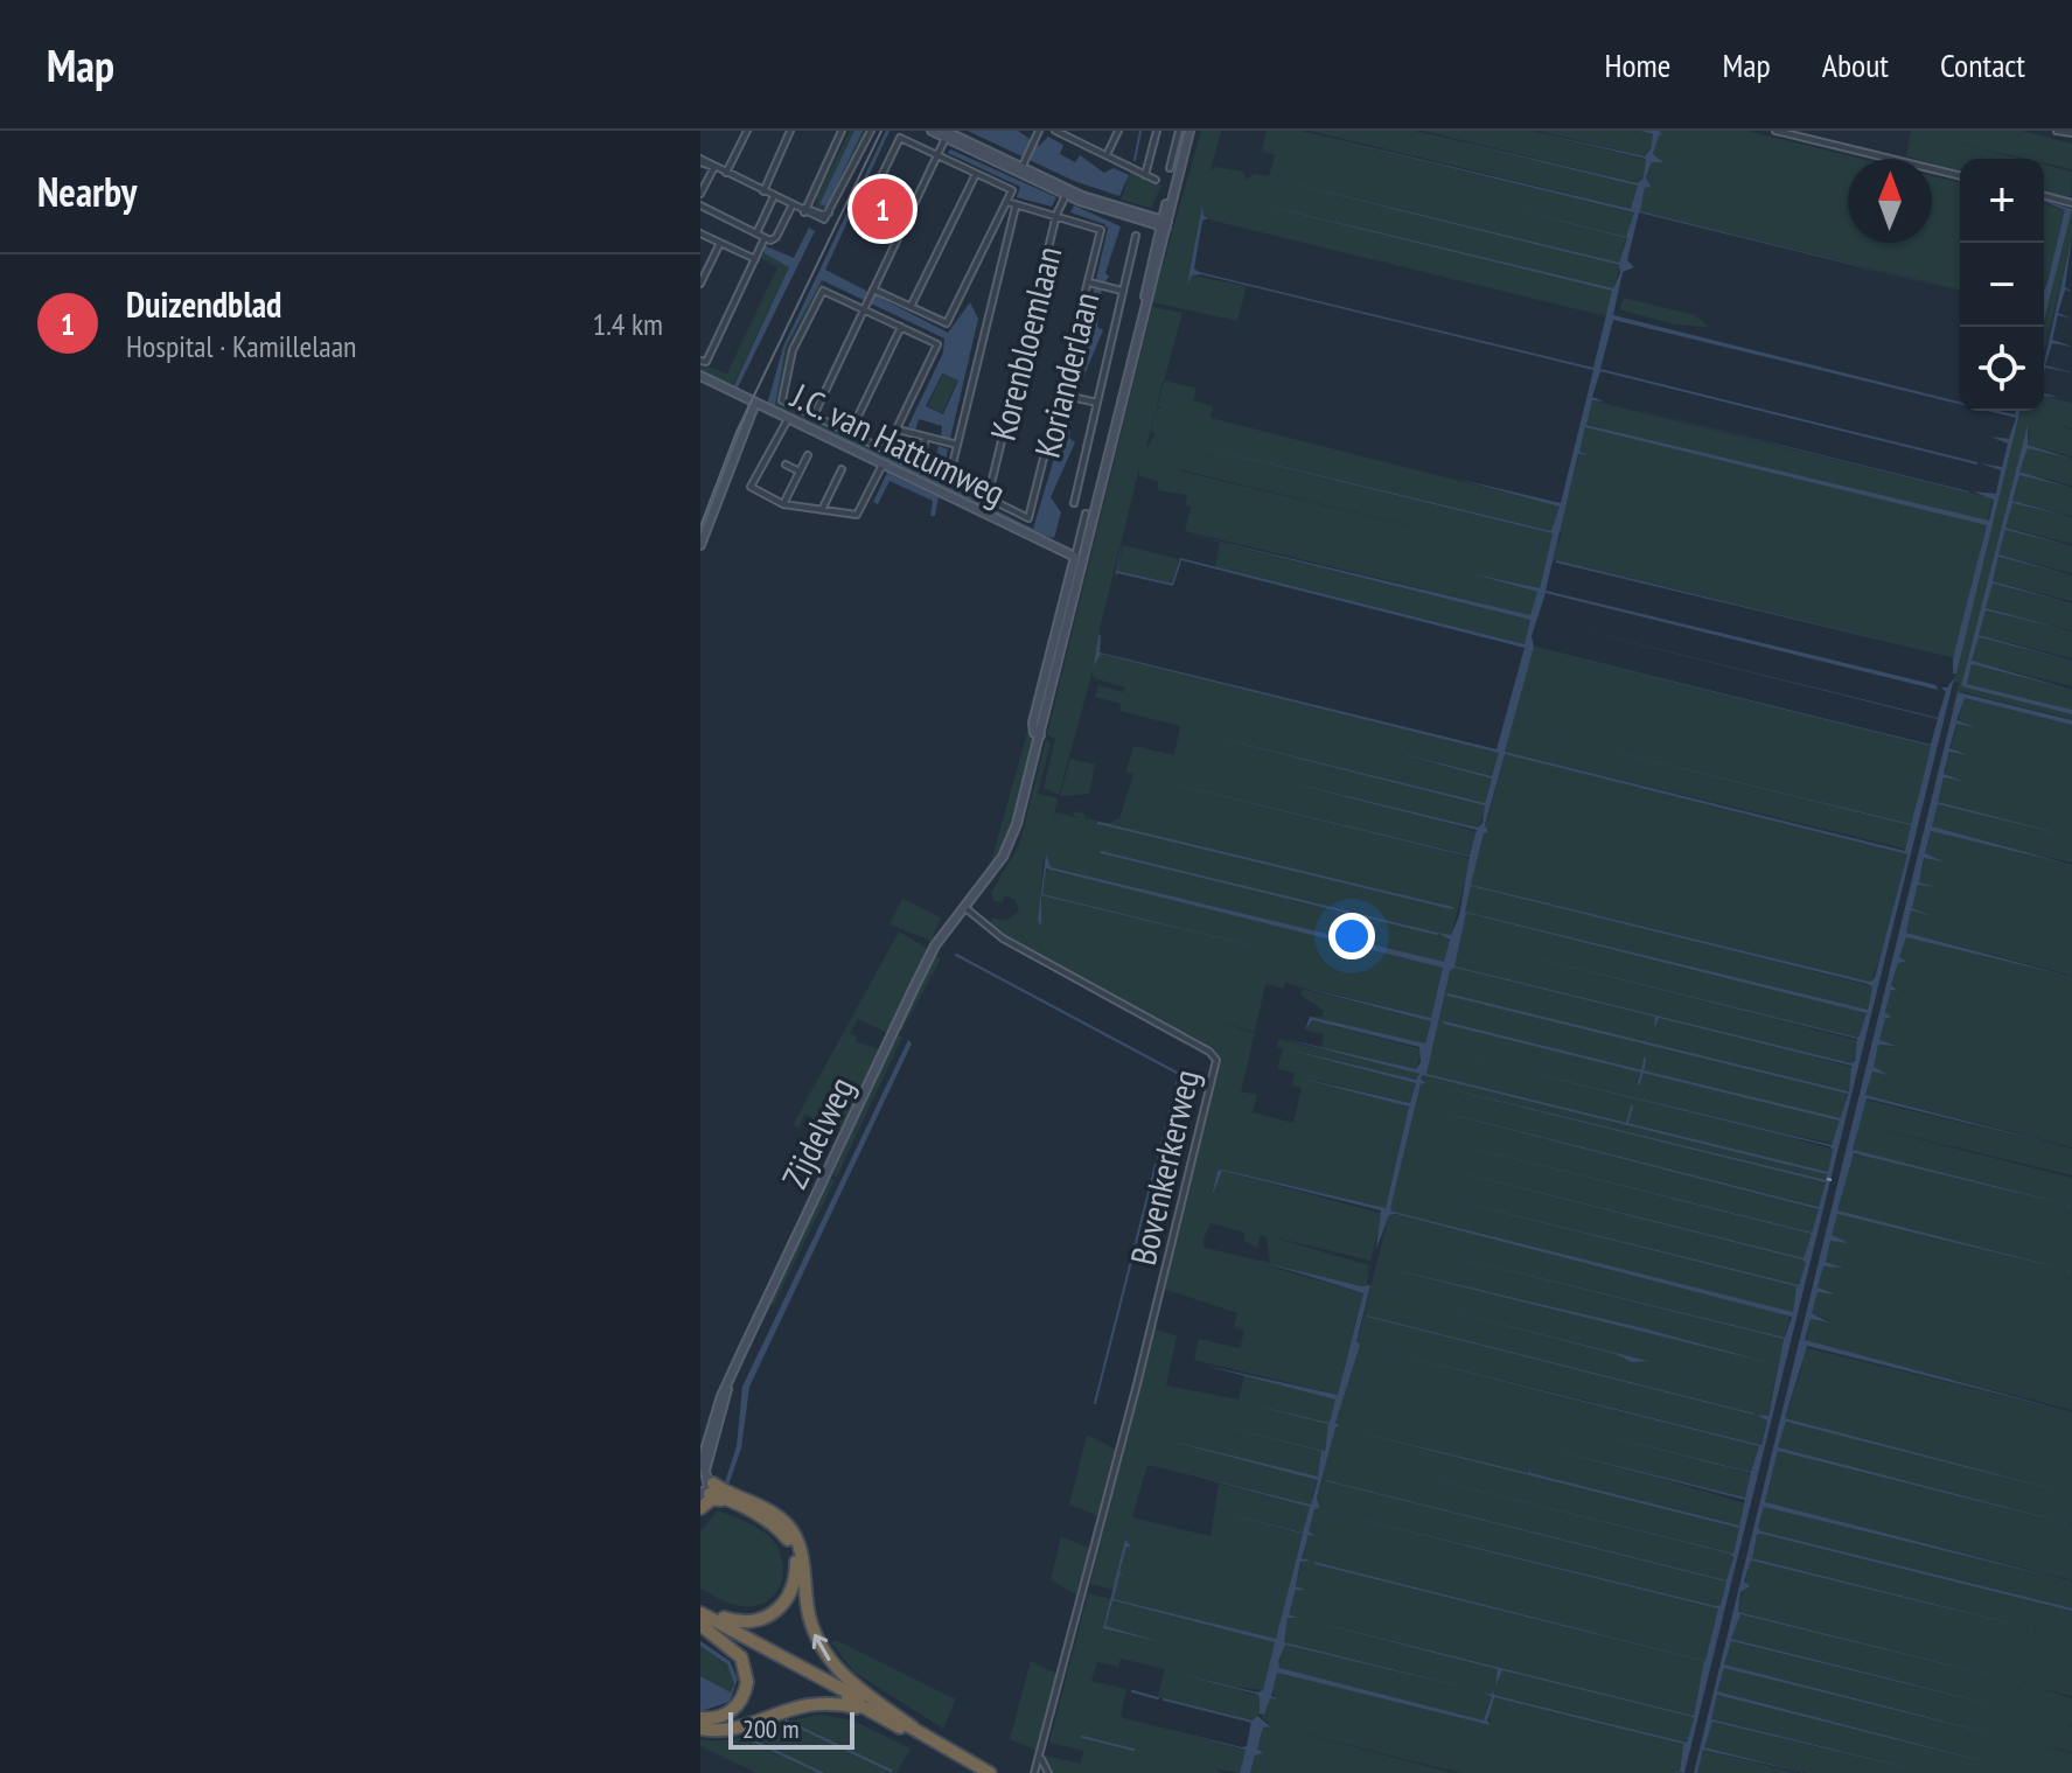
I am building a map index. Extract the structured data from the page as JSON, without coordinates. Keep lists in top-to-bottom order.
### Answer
{
  "streets": {
    "main road": ["J.C. van Hattumweg", "Zijdelweg"],
    "street": ["Korenbloemlaan", "Korianderlaan", "Bovenkerkerweg"]
  },
  "crossings": [
    ["Korenbloemlaan", "Korianderlaan"],
    ["Zijdelweg", "Bovenkerkerweg"]
  ],
  "scale_bar": "200 m",
  "north": "top",
  "page": {
    "header": "Map",
    "nav": [
      "Home",
      "Map",
      "About",
      "Contact"
    ],
    "heading": "Nearby",
    "map_buttons": ["+", "−"],
    "pins": "1",
    "list": [
      {
        "mark": "1",
        "name": "Duizendblad",
        "note": "Hospital · Kamillelaan",
        "value": "1.4 km"
      }
    ],
    "scale": "200 m"
  }
}
